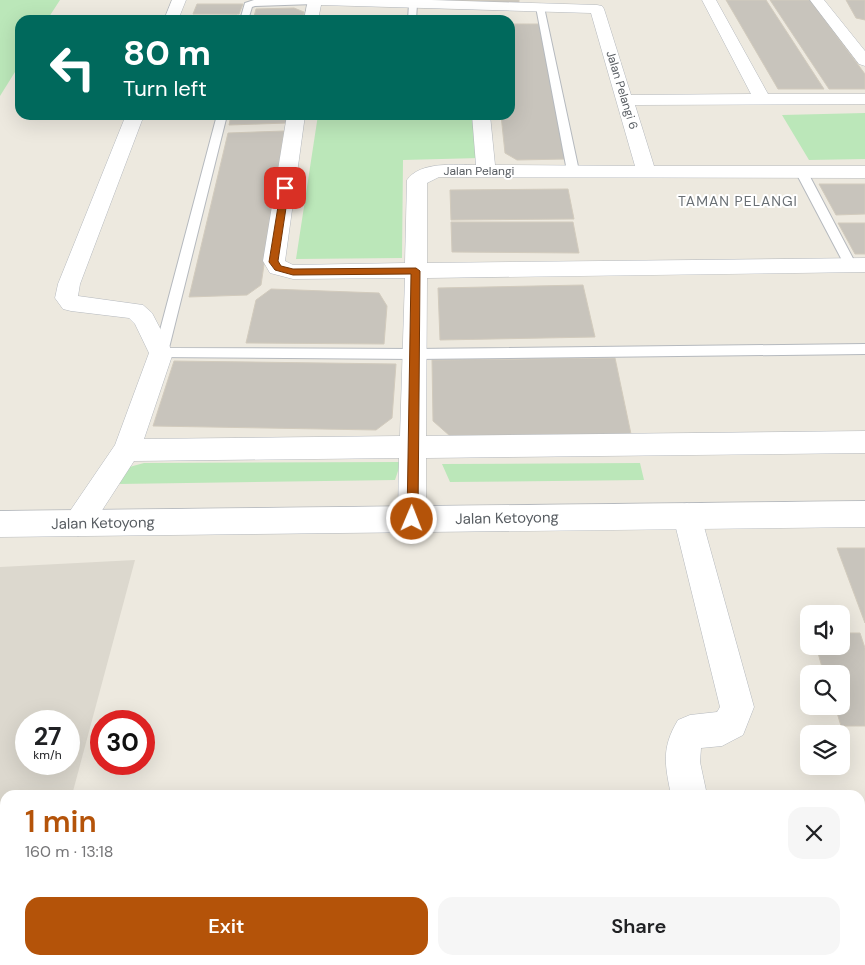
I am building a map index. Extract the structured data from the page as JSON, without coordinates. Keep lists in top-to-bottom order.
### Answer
{
  "streets": {
    "street": ["Jalan Pelangi 6", "Jalan Pelangi", "Jalan Ketoyong"]
  },
  "crossings": [
    ["Jalan Pelangi 6", "Jalan Pelangi"]
  ],
  "districts": ["TAMAN PELANGI"],
  "page": {
    "turn": ["80 m", "Turn left"],
    "speed": "27 km/h",
    "limit": "30",
    "heading": ["1 min", "160 m · 13:18"],
    "buttons": ["Exit", "Share"]
  }
}
